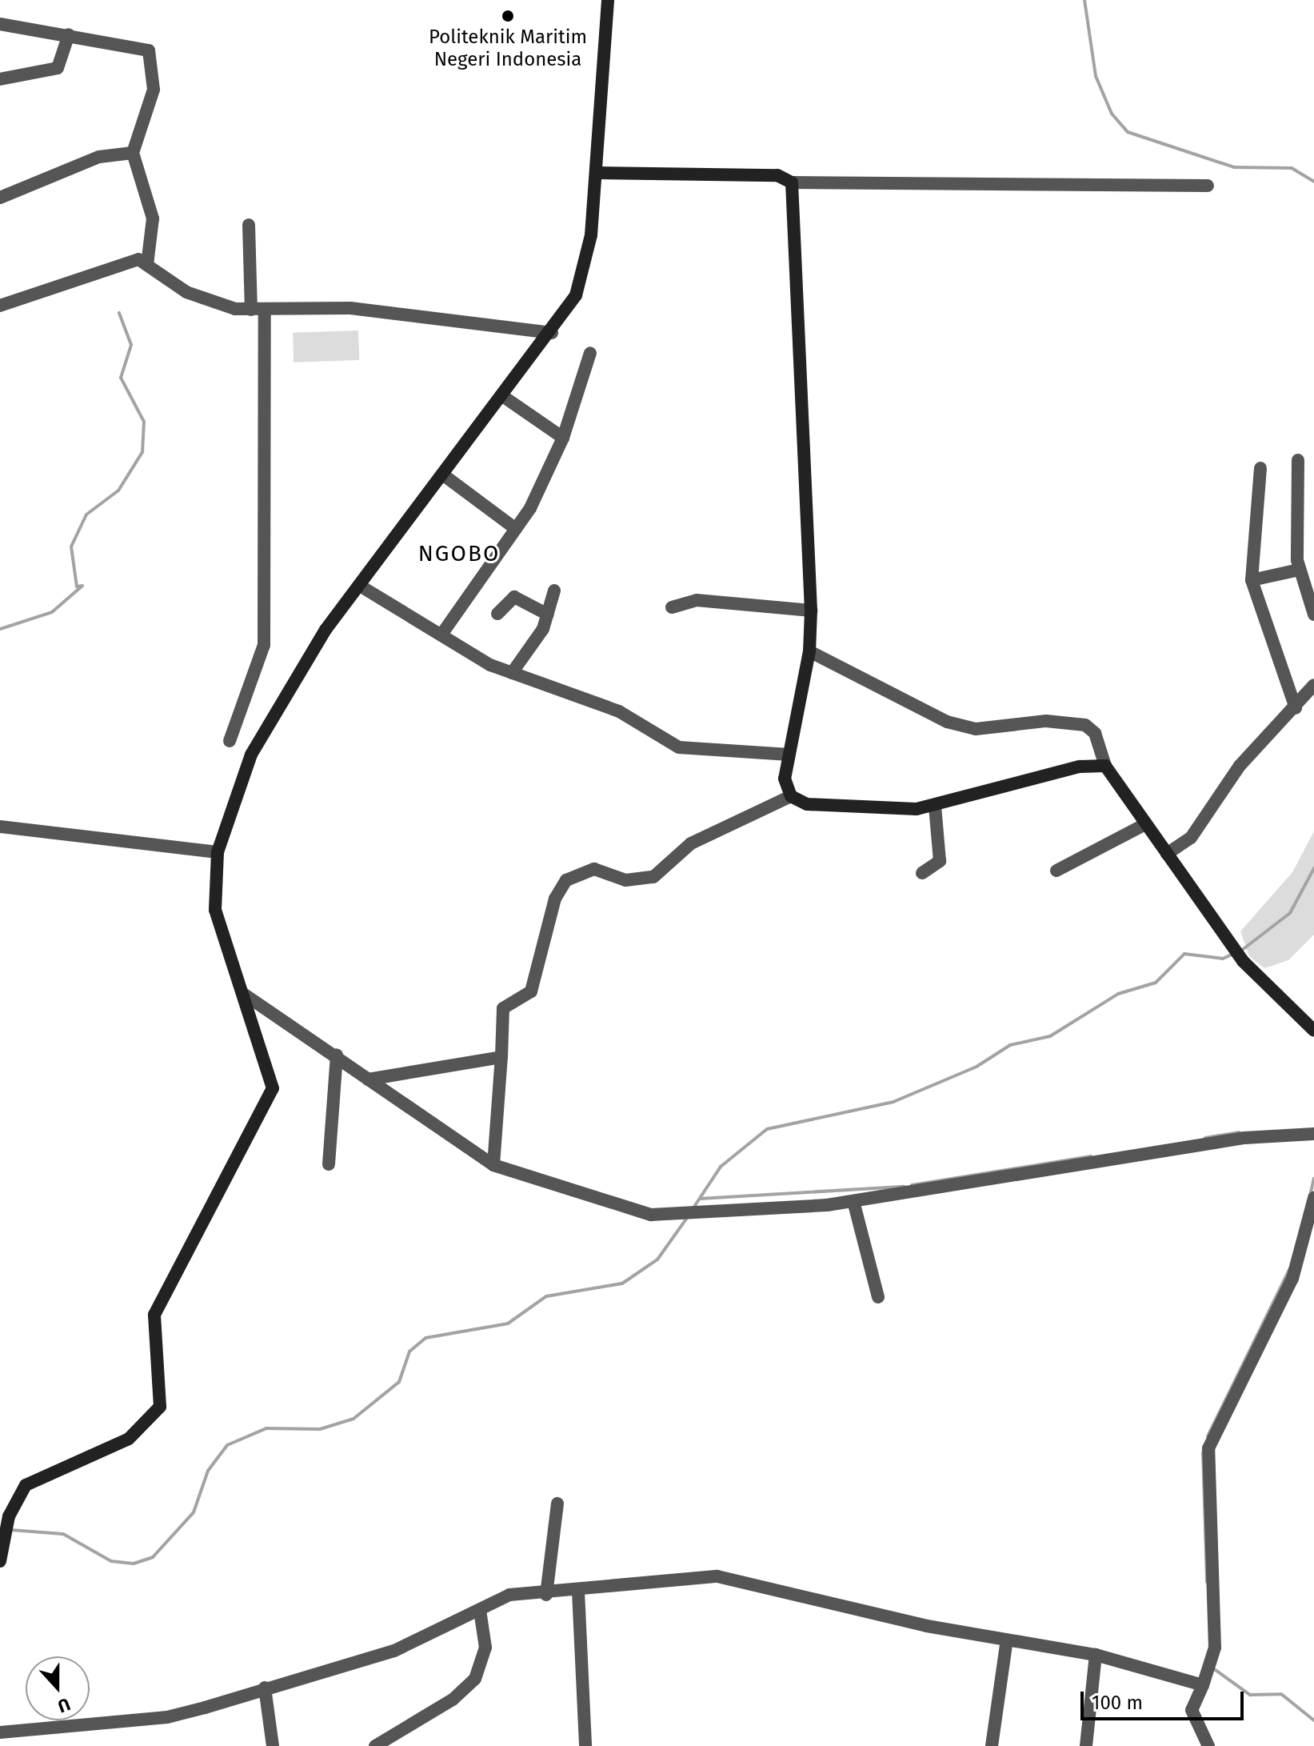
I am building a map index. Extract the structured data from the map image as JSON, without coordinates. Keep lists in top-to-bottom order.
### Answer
{
  "districts": ["NGOBO"],
  "places": ["Politeknik Maritim Negeri Indonesia"],
  "scale_bar": "100 m",
  "north": "bottom"
}
